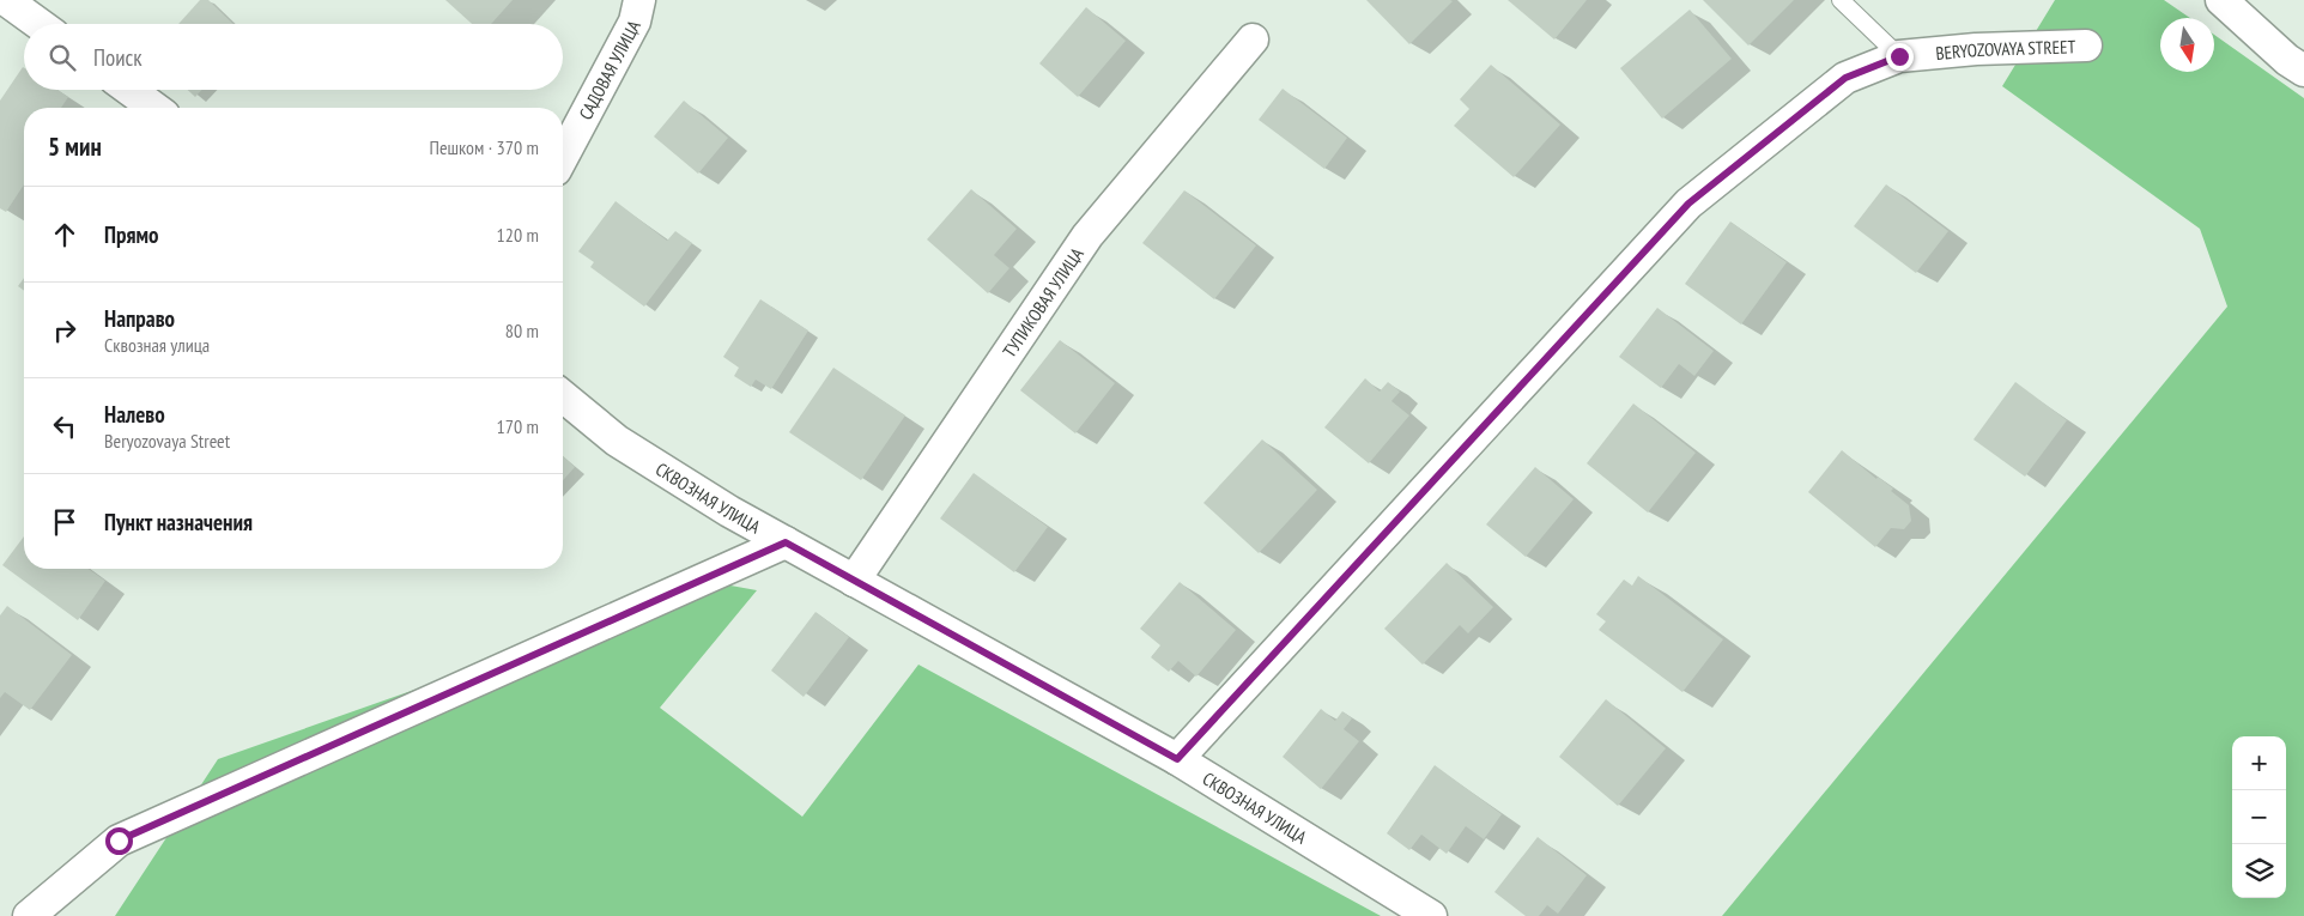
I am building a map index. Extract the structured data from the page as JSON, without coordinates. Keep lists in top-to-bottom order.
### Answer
{
  "streets": {
    "street": [
      "BERYOZOVAYA STREET",
      "САДОВАЯ УЛИЦА",
      "ТУПИКОВАЯ УЛИЦА",
      "СКВОЗНАЯ УЛИЦА"
    ]
  },
  "crossings": [
    ["BERYOZOVAYA STREET", "СКВОЗНАЯ УЛИЦА"],
    ["ТУПИКОВАЯ УЛИЦА", "СКВОЗНАЯ УЛИЦА"]
  ],
  "north": "bottom",
  "page": {
    "search": "Поиск",
    "heading": ["5 мин", "Пешком · 370 m"],
    "list": [
      ["Прямо", "120 m"],
      ["Направо", "Сквозная улица", "80 m"],
      ["Налево", "Beryozovaya Street", "170 m"],
      "Пункт назначения"
    ],
    "map_buttons": ["+", "−"]
  }
}
